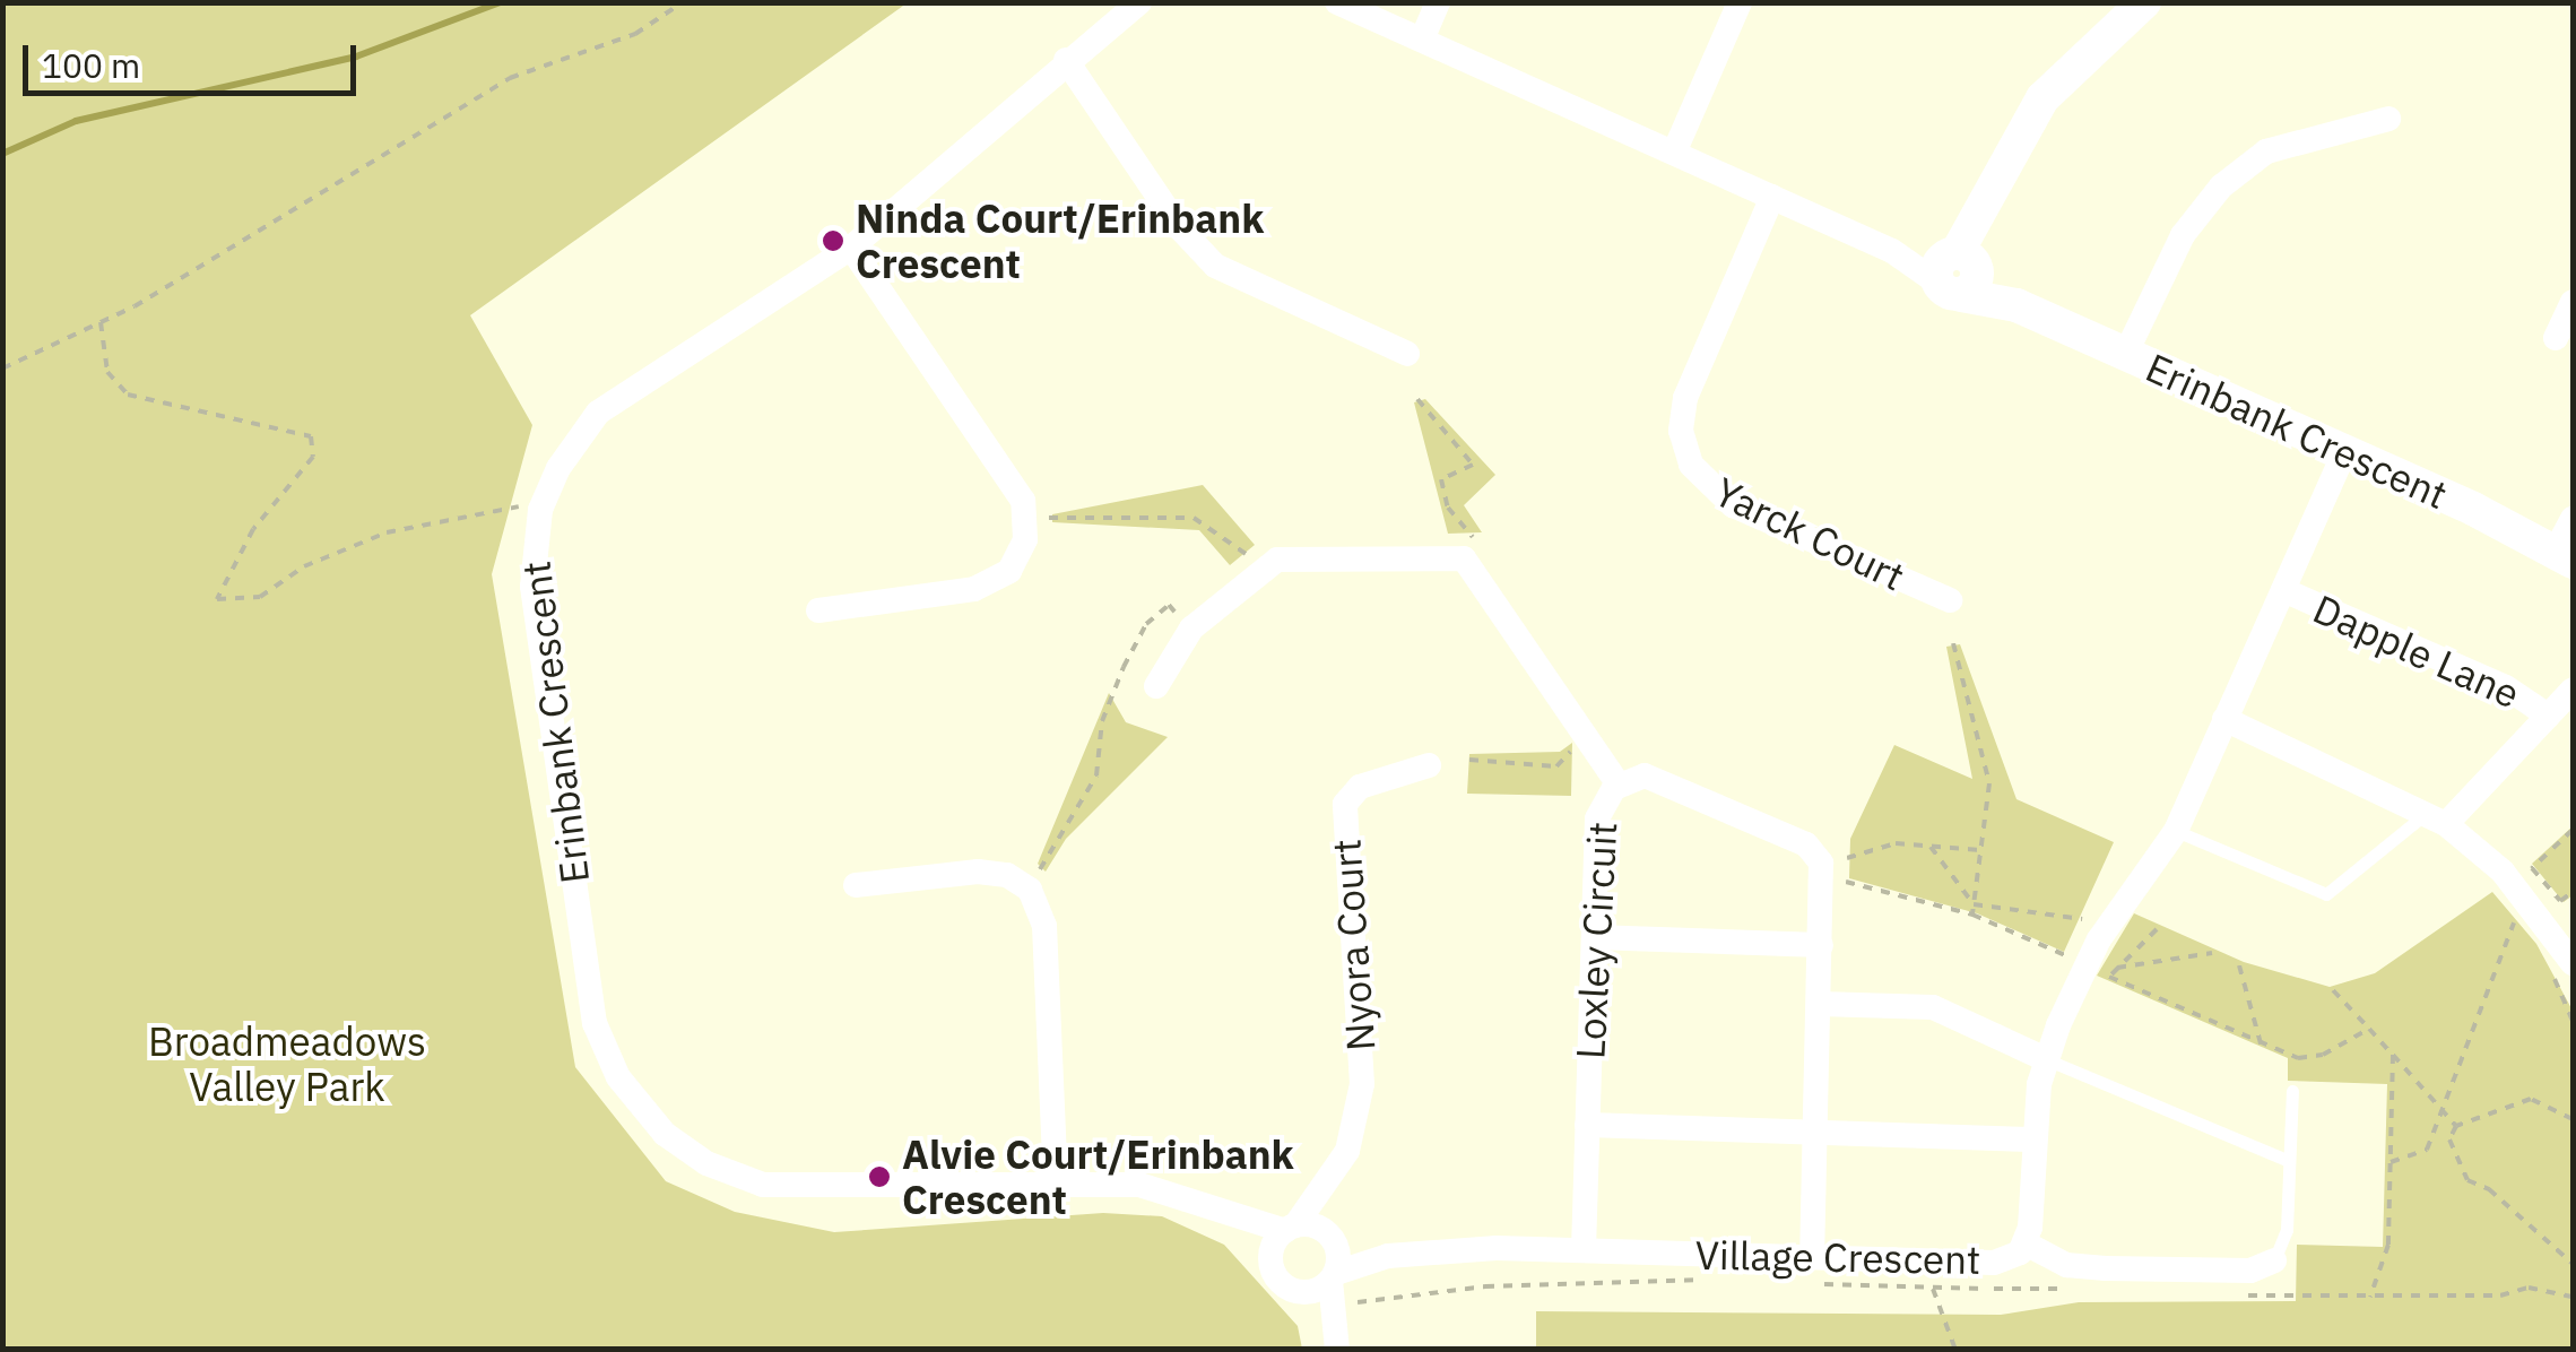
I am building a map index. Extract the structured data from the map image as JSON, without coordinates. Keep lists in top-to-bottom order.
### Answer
{
  "streets": {
    "street": [
      "Erinbank Crescent",
      "Yarck Court",
      "Dapple Lane",
      "Loxley Circuit",
      "Nyora Court",
      "Village Crescent"
    ]
  },
  "crossings": [
    ["Erinbank Crescent", "Yarck Court"],
    ["Erinbank Crescent", "Nyora Court"],
    ["Erinbank Crescent", "Village Crescent"],
    ["Dapple Lane", "Village Crescent"],
    ["Loxley Circuit", "Village Crescent"],
    ["Nyora Court", "Village Crescent"]
  ],
  "parks": ["Broadmeadows Valley Park"],
  "places": ["Ninda Court/Erinbank Crescent", "Alvie Court/Erinbank Crescent"],
  "scale_bar": "100 m"
}
